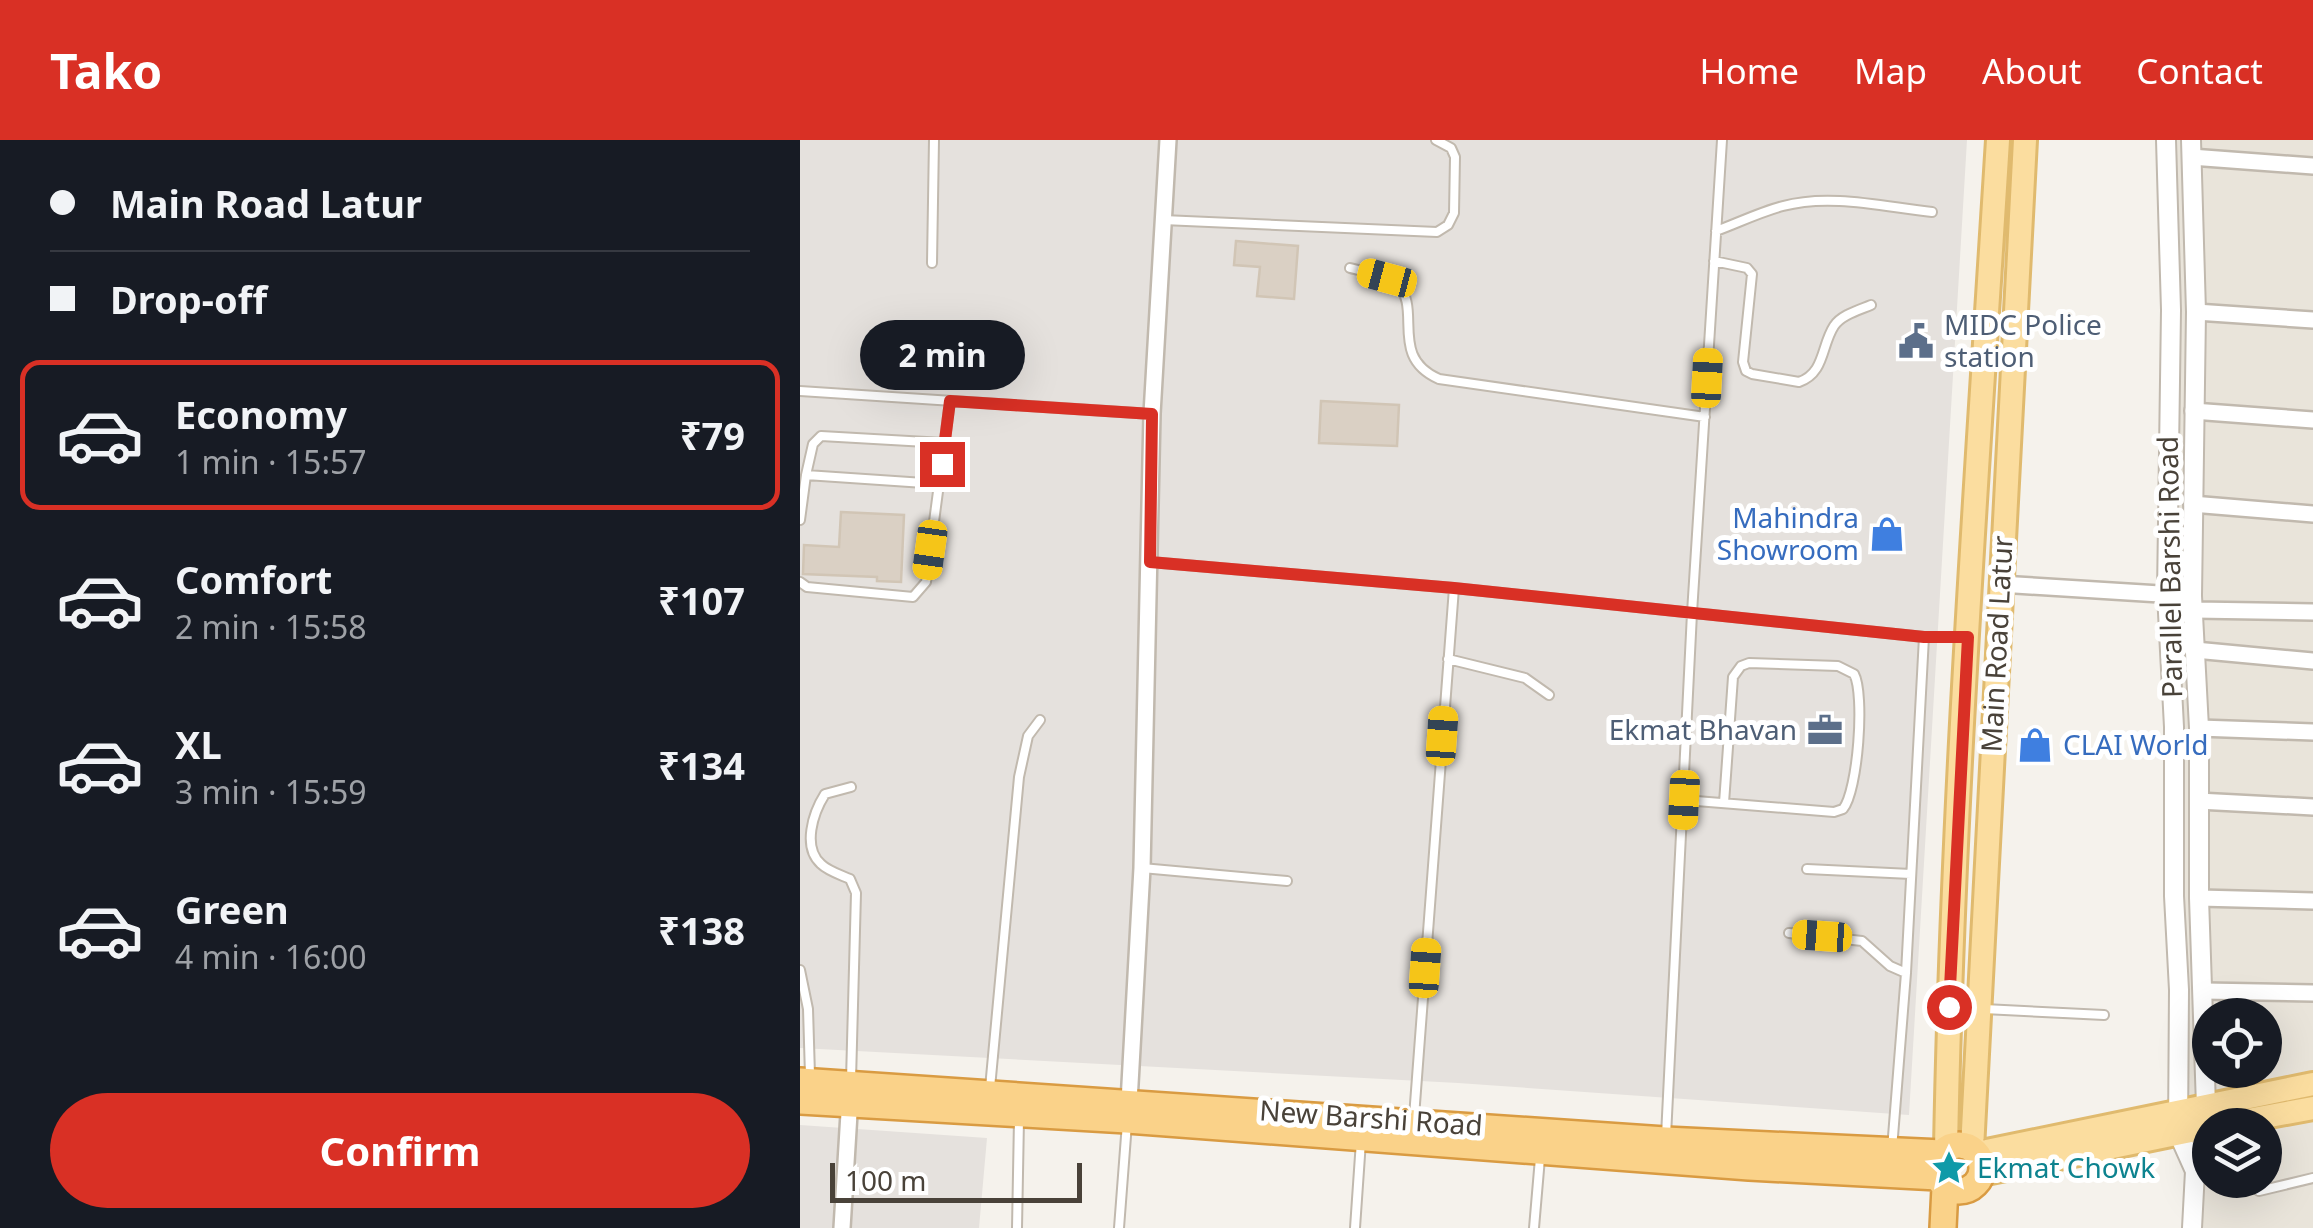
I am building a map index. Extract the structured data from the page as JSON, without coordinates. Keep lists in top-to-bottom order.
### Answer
{
  "streets": {
    "highway": ["New Barshi Road"],
    "main road": ["Main Road Latur"],
    "street": ["Parallel Barshi Road"]
  },
  "crossings": [
    ["Parallel Barshi Road", "New Barshi Road"],
    ["Main Road Latur", "New Barshi Road"]
  ],
  "places": {
    "public building": ["MIDC Police station"],
    "shop": ["Mahindra Showroom", "CLAI World"],
    "office": ["Ekmat Bhavan"],
    "place": ["Ekmat Chowk"]
  },
  "scale_bar": "100 m",
  "page": {
    "header": "Tako",
    "nav": [
      "Home",
      "Map",
      "About",
      "Contact"
    ],
    "banner": ["Main Road Latur", "Drop-off"],
    "bubble": "2 min",
    "list": [
      {
        "name": "Economy",
        "note": "1 min · 15:57",
        "value": "₹79"
      },
      {
        "name": "Comfort",
        "note": "2 min · 15:58",
        "value": "₹107"
      },
      {
        "name": "XL",
        "note": "3 min · 15:59",
        "value": "₹134"
      },
      {
        "name": "Green",
        "note": "4 min · 16:00",
        "value": "₹138"
      }
    ],
    "buttons": "Confirm",
    "scale": "100 m"
  }
}
